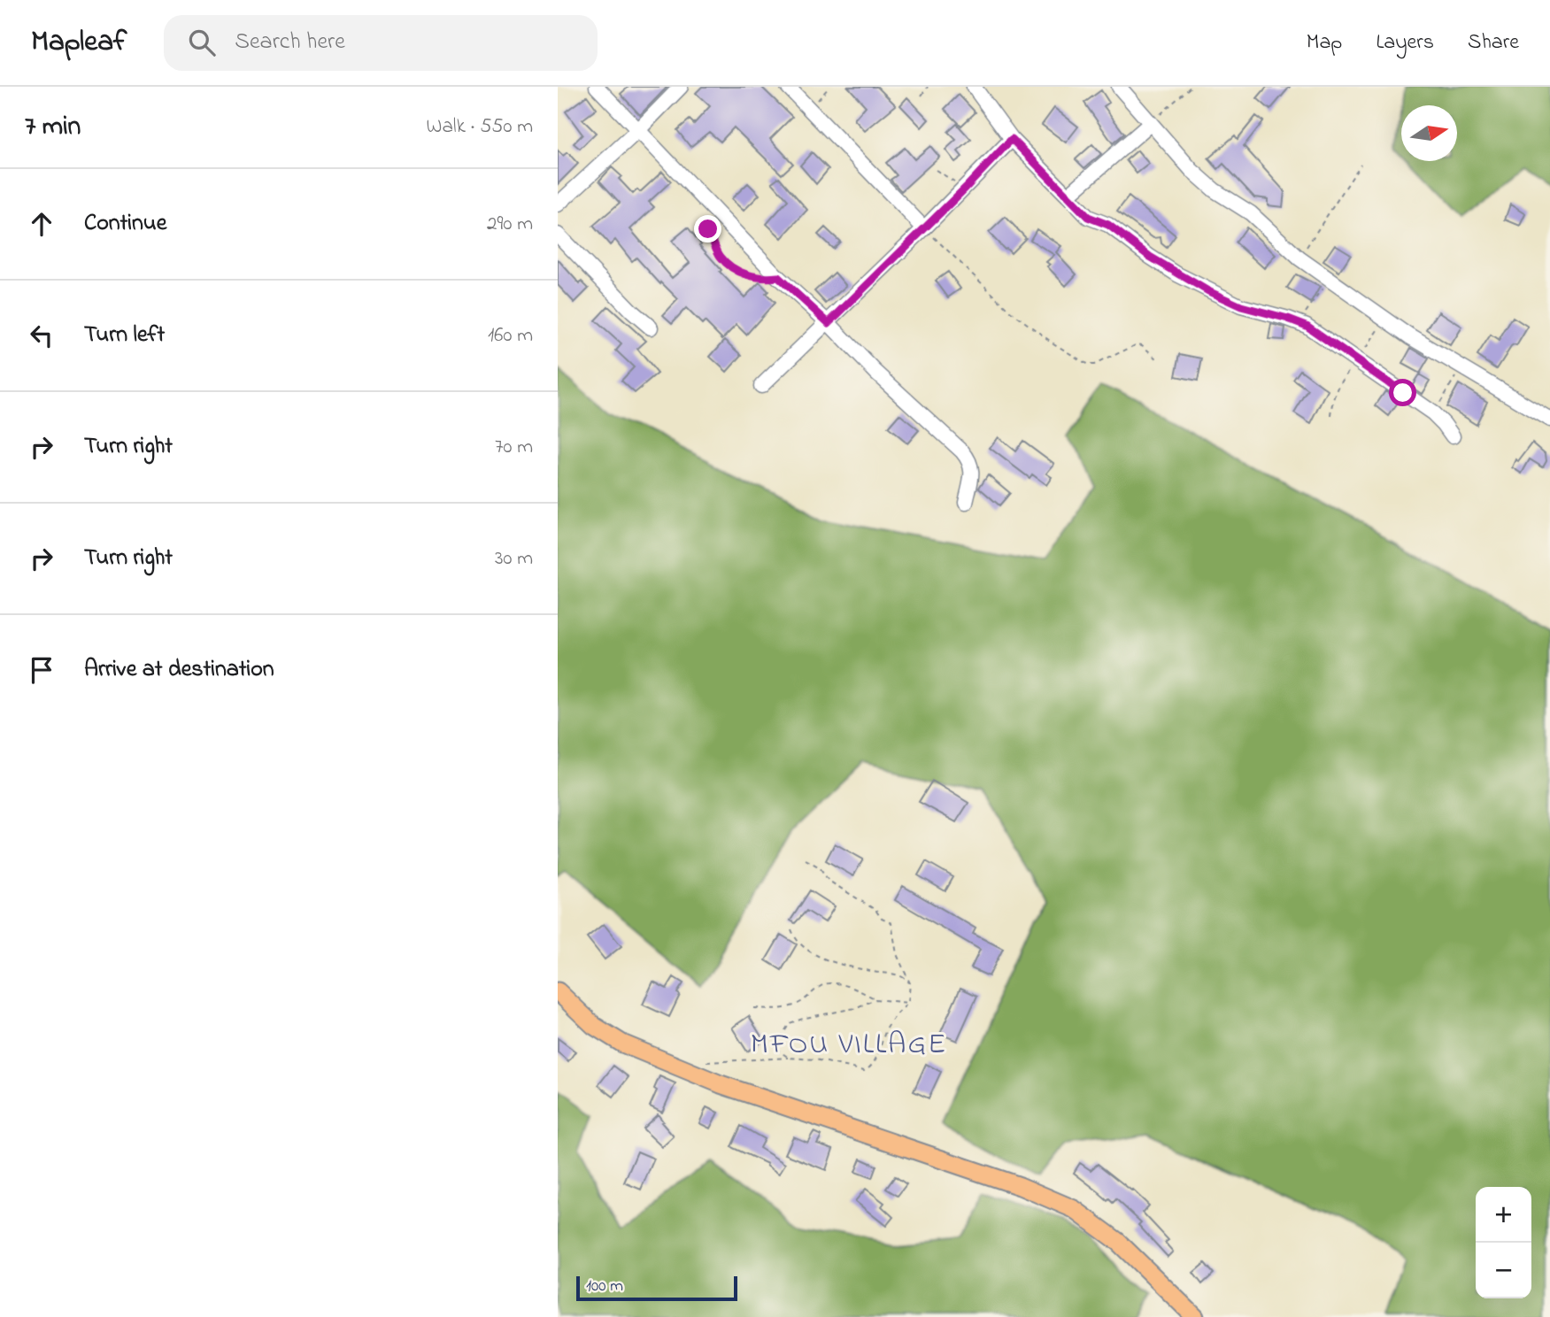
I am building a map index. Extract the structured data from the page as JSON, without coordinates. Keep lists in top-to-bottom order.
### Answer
{
  "districts": ["MFOU VILLAGE"],
  "scale_bar": "100 m",
  "north": "right",
  "page": {
    "header": "Mapleaf",
    "search": "Search here",
    "nav": ["Map", "Layers", "Share"],
    "heading": ["7 min", "Walk · 550 m"],
    "list": [
      ["Continue", "290 m"],
      ["Turn left", "160 m"],
      ["Turn right", "70 m"],
      ["Turn right", "30 m"],
      "Arrive at destination"
    ],
    "map_buttons": ["+", "−"],
    "scale": "100 m"
  }
}
